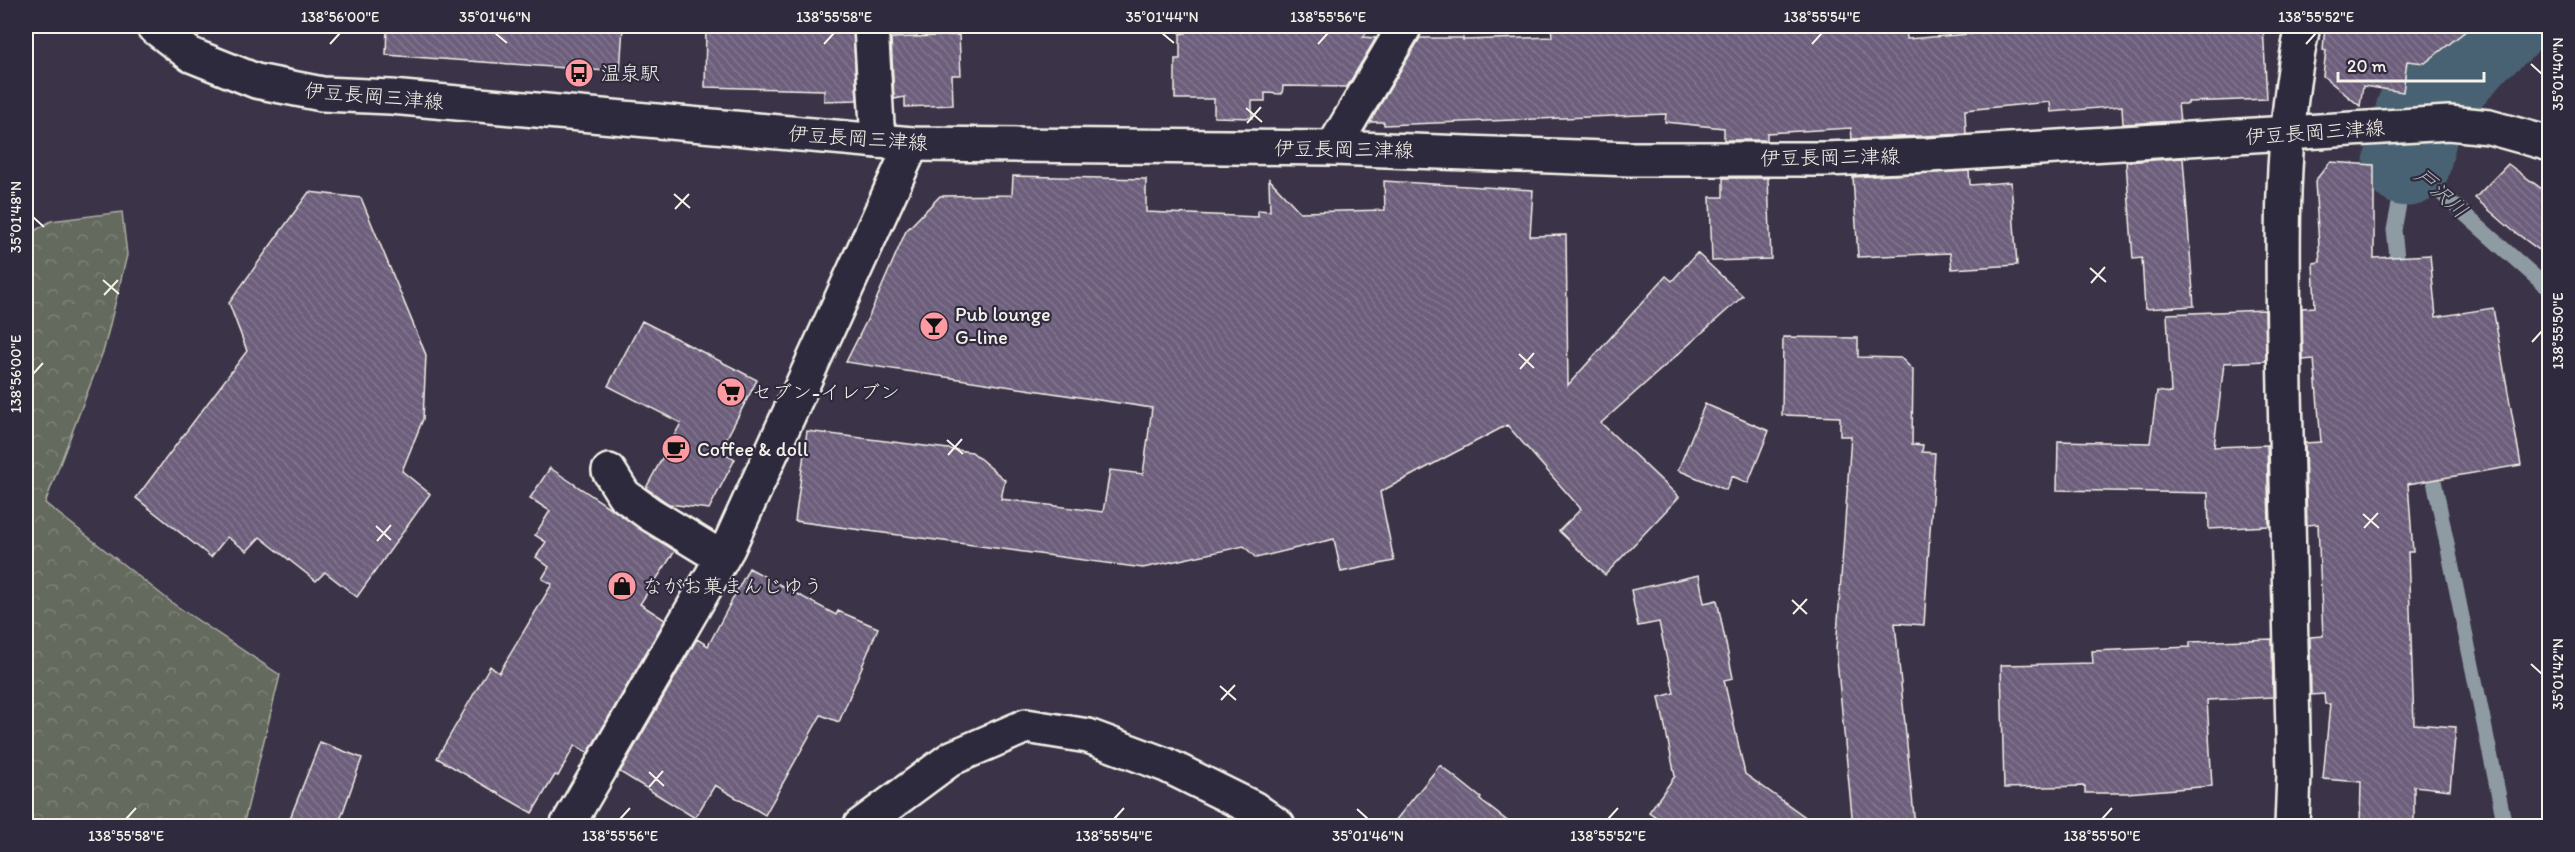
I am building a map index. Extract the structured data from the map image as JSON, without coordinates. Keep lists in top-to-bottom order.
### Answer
{
  "streets": {
    "street": ["伊豆長岡三津線"]
  },
  "water": ["戸沢川"],
  "places": {
    "bus stop": ["温泉駅"],
    "bar": ["Pub lounge G-line"],
    "supermarket": ["セブン-イレブン"],
    "cafe": ["Coffee & doll"],
    "shop": ["ながお菓まんじゆう"]
  },
  "scale_bar": "20 m",
  "coordinates": [
    "138°56'00\"E",
    "35°01'46\"N",
    "138°55'58\"E",
    "35°01'44\"N",
    "138°55'56\"E",
    "138°55'54\"E",
    "138°55'52\"E",
    "35°01'40\"N",
    "35°01'48\"N",
    "138°55'50\"E",
    "35°01'42\"N"
  ]
}
